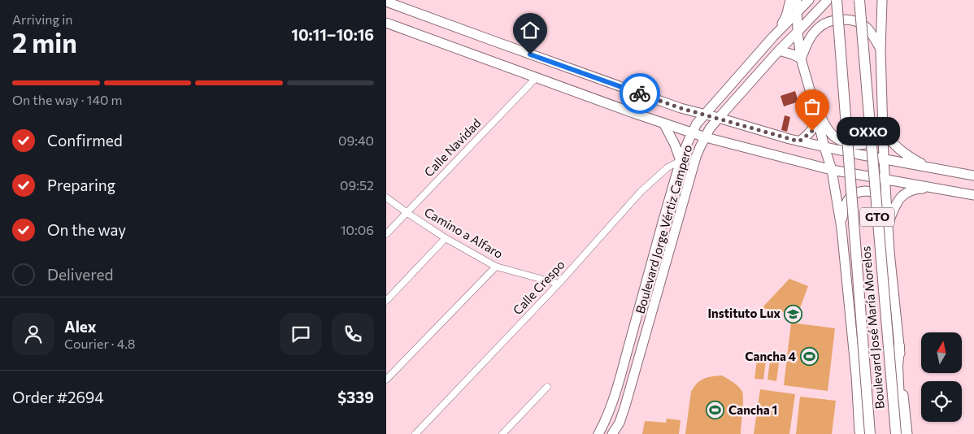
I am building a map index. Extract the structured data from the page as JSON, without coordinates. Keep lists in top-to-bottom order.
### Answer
{
  "streets": {
    "main road": ["GTO", "Boulevard Jorge Vértiz Campero", "Boulevard José María Morelos"],
    "street": ["Calle Navidad", "Camino a Alfaro", "Calle Crespo"]
  },
  "crossings": [
    ["Calle Navidad", "Camino a Alfaro"],
    ["Boulevard Jorge Vértiz Campero", "Calle Crespo"],
    ["Camino a Alfaro", "Calle Crespo"]
  ],
  "places": {
    "other": ["OXXO"],
    "school or university": ["Instituto Lux"],
    "sports": ["Cancha 4", "Cancha 1"]
  },
  "north": "top",
  "page": {
    "heading": ["2 min", "Arriving in", "10:11–10:16"],
    "panel": [
      "Alex",
      "Courier · 4.8",
      "Order #2694",
      "$339"
    ],
    "bar": "On the way · 140 m",
    "bubble": "OXXO",
    "list": [
      ["Confirmed", "09:40"],
      ["Preparing", "09:52"],
      ["On the way", "10:06"],
      "Delivered"
    ]
  }
}
